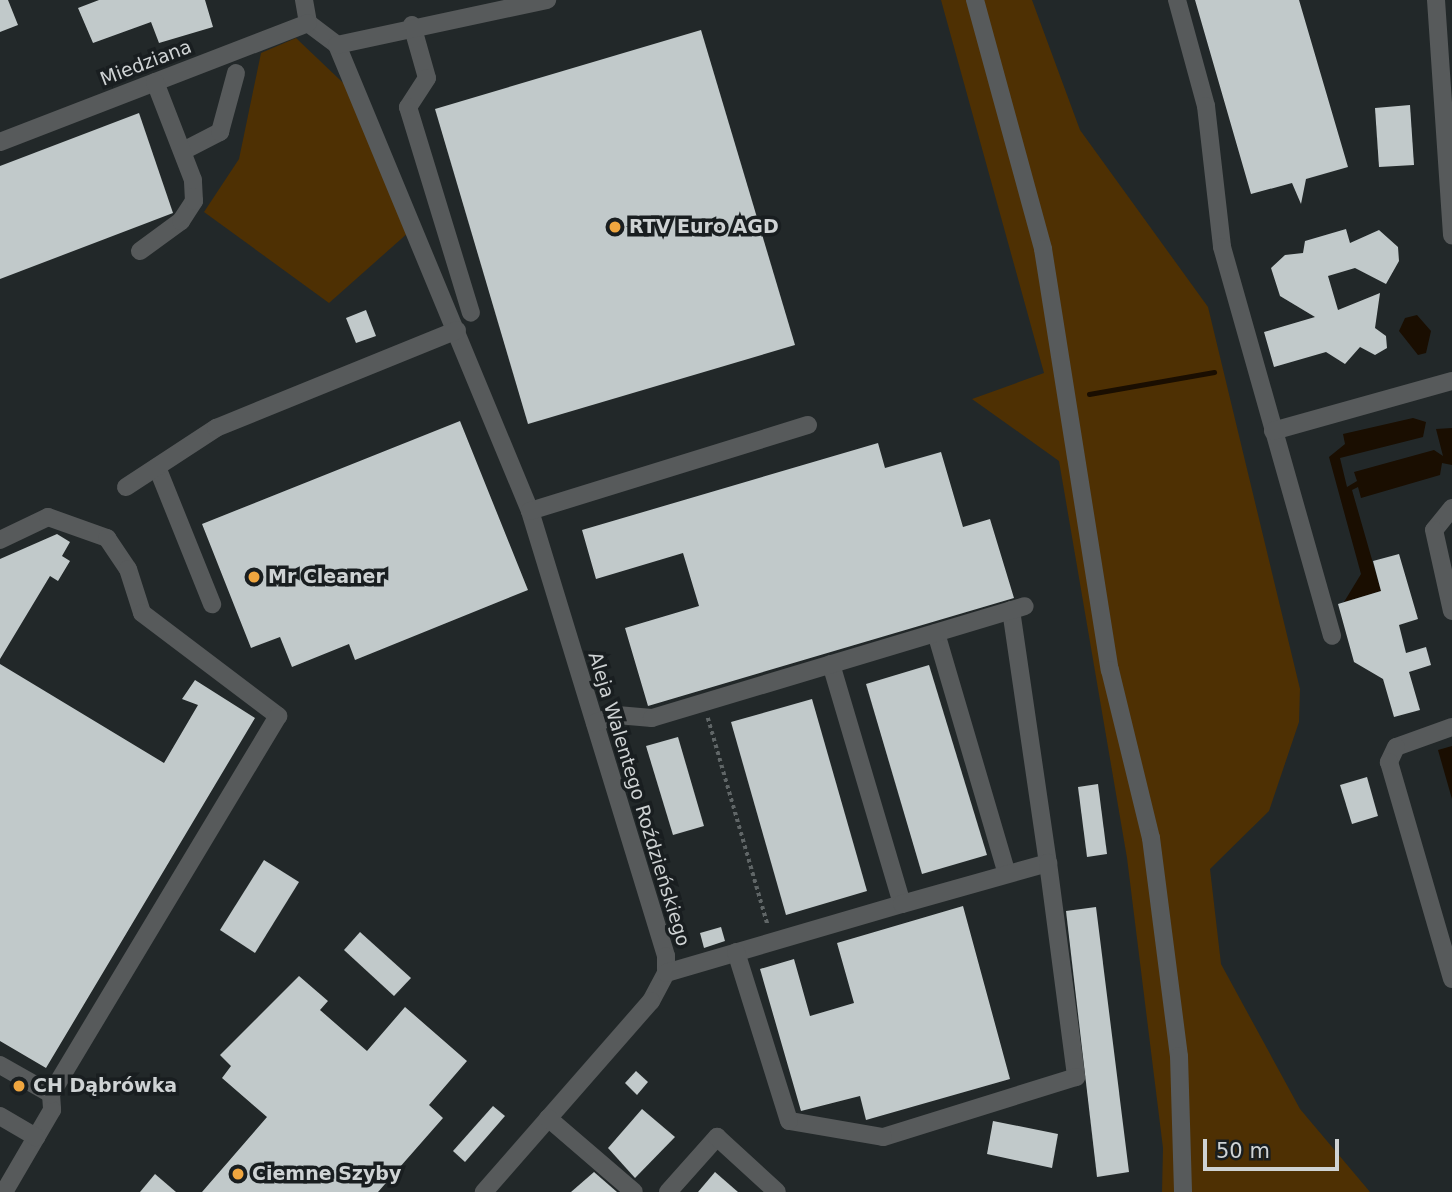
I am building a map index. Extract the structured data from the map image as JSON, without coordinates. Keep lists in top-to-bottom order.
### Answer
{
  "streets": {
    "street": ["Miedziana", "Aleja Walentego Roździeńskiego"]
  },
  "places": [
    "RTV Euro AGD",
    "Mr Cleaner",
    "CH Dąbrówka",
    "Ciemne Szyby"
  ],
  "scale_bar": "50 m"
}
